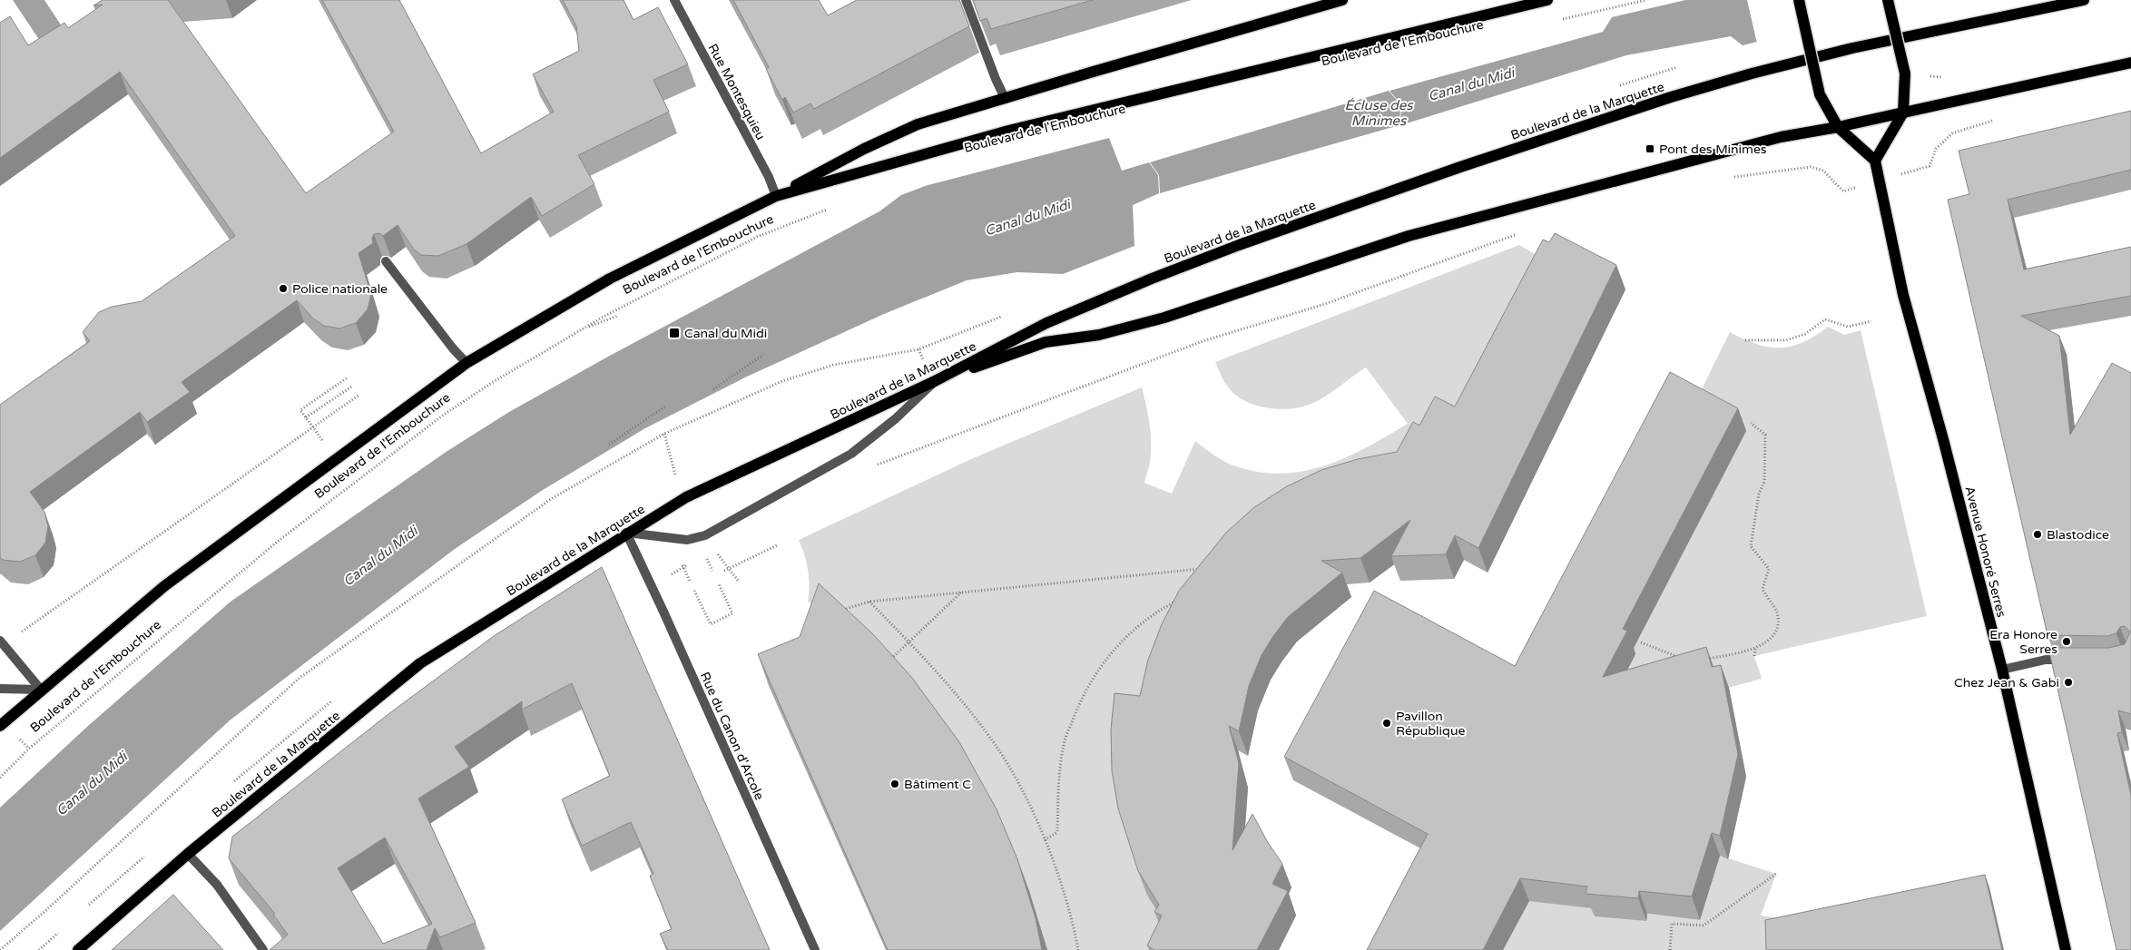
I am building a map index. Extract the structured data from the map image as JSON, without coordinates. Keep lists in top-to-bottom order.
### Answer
{
  "streets": {
    "main road": ["Boulevard de l'Embouchure", "Boulevard de la Marquette", "Avenue Honoré Serres"],
    "street": ["Rue Montesquieu", "Rue du Canon d'Arcole"]
  },
  "crossings": [
    ["Boulevard de l'Embouchure", "Rue Montesquieu"],
    ["Boulevard de la Marquette", "Rue du Canon d'Arcole"]
  ],
  "water": ["Canal du Midi", "Écluse des Minimes"],
  "places": {
    "transit": ["Pont des Minimes", "Canal du Midi"],
    "other": [
      "Police nationale",
      "Blastodice",
      "Era Honore Serres",
      "Chez Jean & Gabi",
      "Pavillon République",
      "Bâtiment C"
    ]
  }
}
